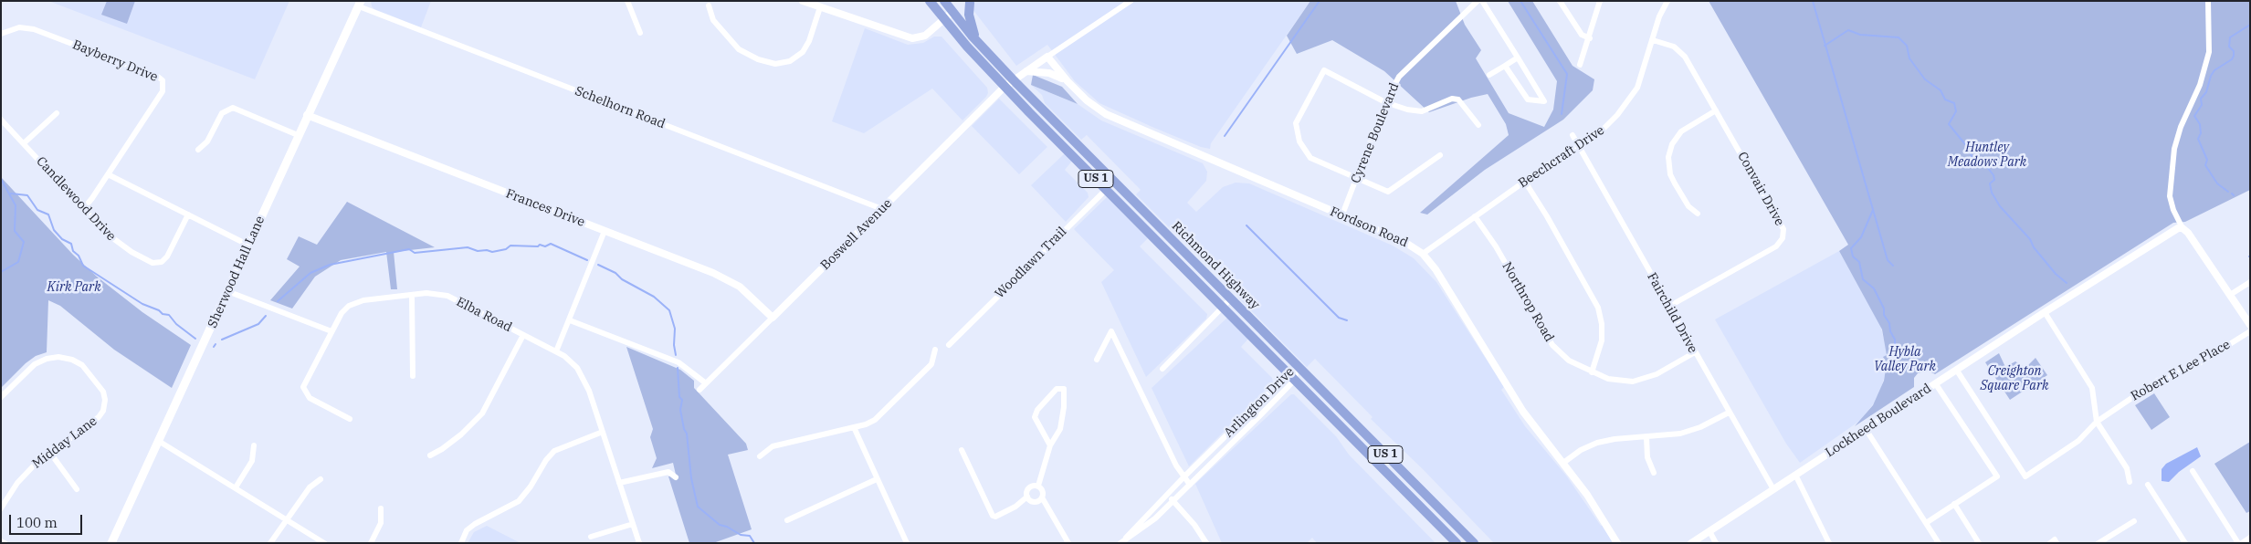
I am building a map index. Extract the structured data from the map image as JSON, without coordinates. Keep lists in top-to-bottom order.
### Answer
{
  "streets": {
    "highway": ["US 1", "Richmond Highway"],
    "main road": ["Sherwood Hall Lane"],
    "street": [
      "Bayberry Drive",
      "Schelhorn Road",
      "Cyrene Boulevard",
      "Beechcraft Drive",
      "Convair Drive",
      "Candlewood Drive",
      "Frances Drive",
      "Fordson Road",
      "Boswell Avenue",
      "Woodlawn Trail",
      "Northrop Road",
      "Fairchild Drive",
      "Elba Road",
      "Robert E Lee Place",
      "Arlington Drive",
      "Lockheed Boulevard",
      "Midday Lane"
    ]
  },
  "crossings": [
    ["Bayberry Drive", "Candlewood Drive"],
    ["Schelhorn Road", "Boswell Avenue"],
    ["Schelhorn Road", "Sherwood Hall Lane"],
    ["Cyrene Boulevard", "Fordson Road"],
    ["Beechcraft Drive", "Convair Drive"],
    ["Beechcraft Drive", "Fordson Road"],
    ["Beechcraft Drive", "Northrop Road"],
    ["Beechcraft Drive", "Fairchild Drive"],
    ["Convair Drive", "Fairchild Drive"],
    ["Frances Drive", "Boswell Avenue"],
    ["Frances Drive", "Sherwood Hall Lane"],
    ["Boswell Avenue", "Richmond Highway"],
    ["Woodlawn Trail", "Richmond Highway"],
    ["Richmond Highway", "Arlington Drive"],
    ["Northrop Road", "Fairchild Drive"],
    ["Fairchild Drive", "Lockheed Boulevard"],
    ["Robert E Lee Place", "Lockheed Boulevard"]
  ],
  "parks": [
    "Huntley Meadows Park",
    "Kirk Park",
    "Hybla Valley Park",
    "Creighton Square Park"
  ],
  "scale_bar": "100 m"
}
